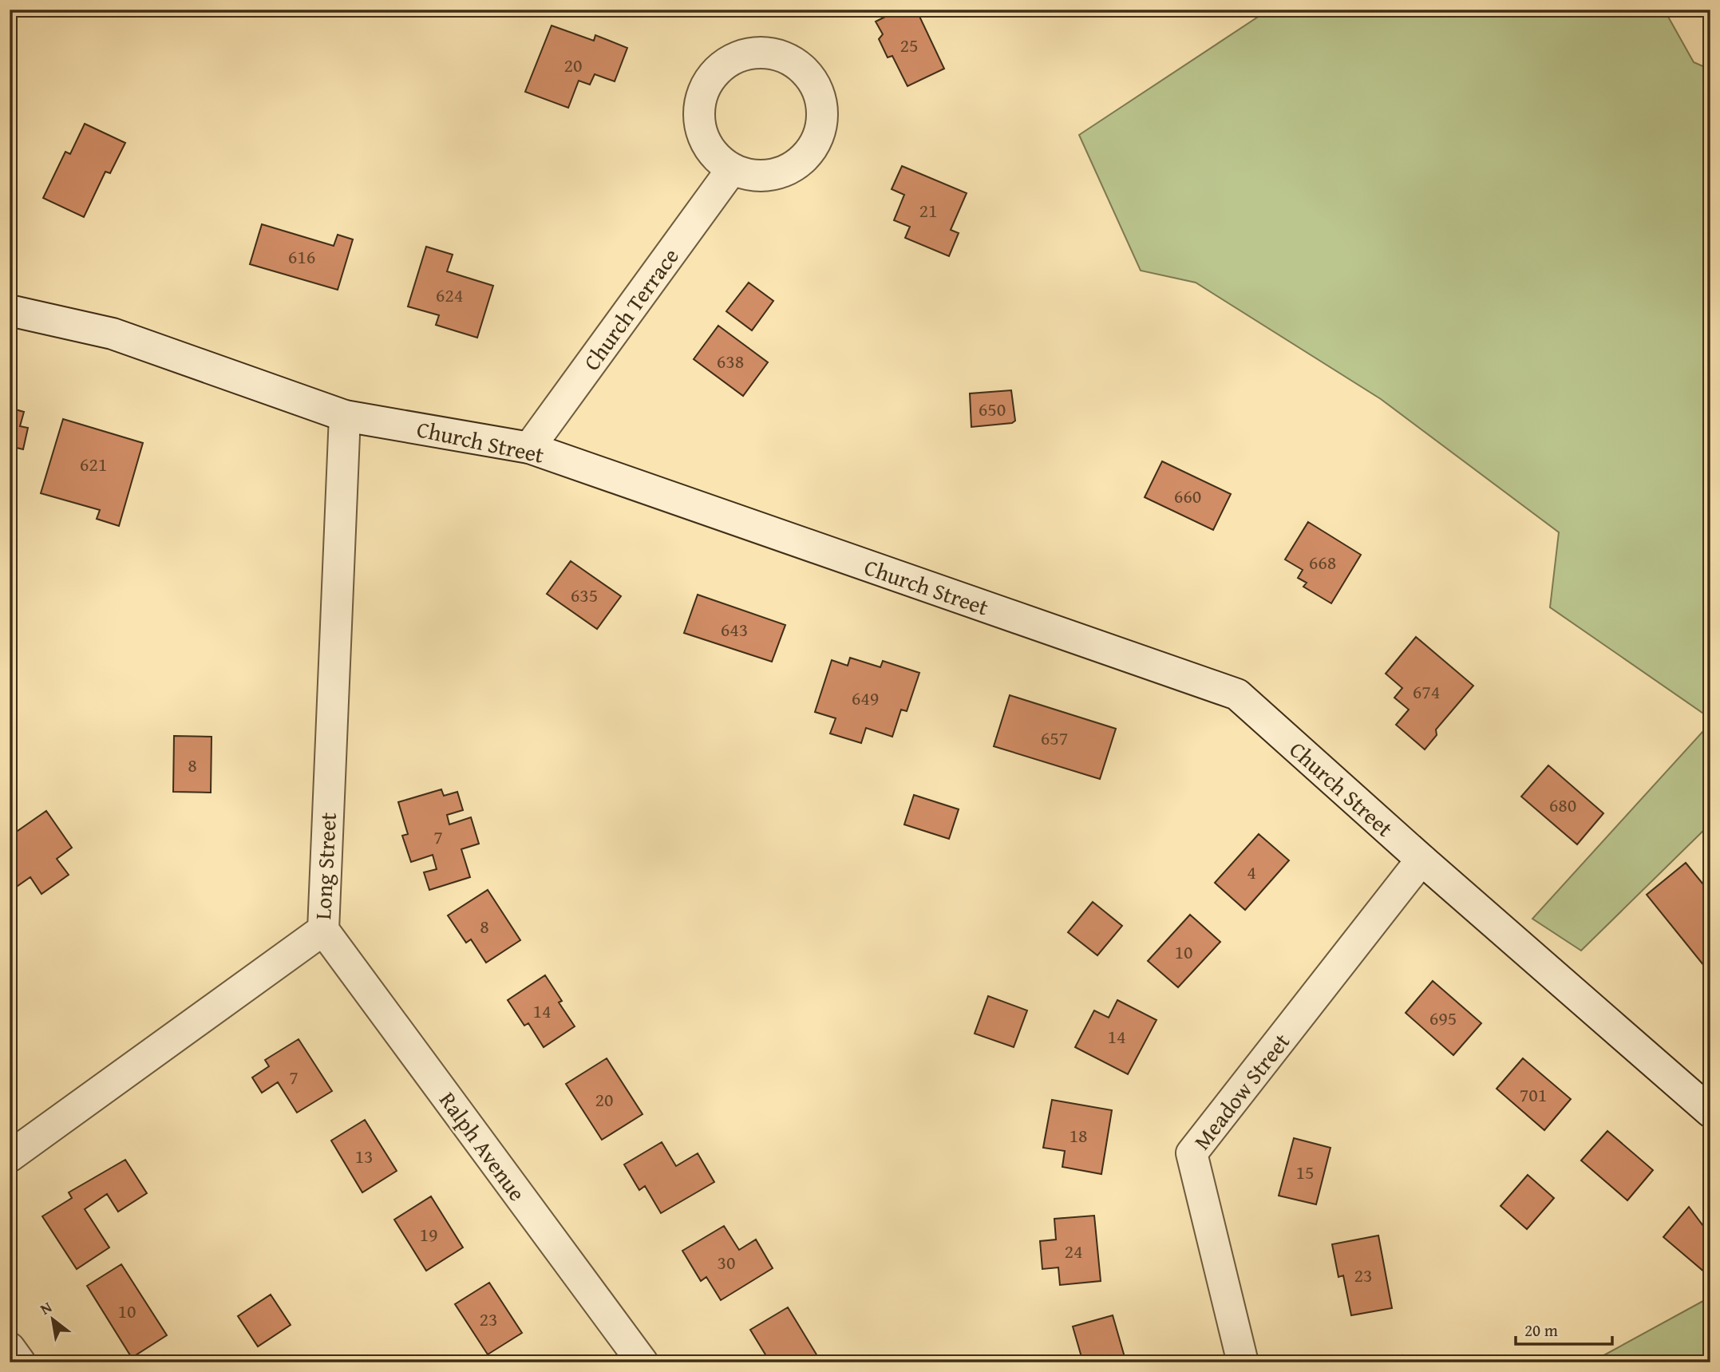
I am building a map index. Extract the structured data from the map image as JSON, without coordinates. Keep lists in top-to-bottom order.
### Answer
{
  "streets": {
    "street": [
      "Church Terrace",
      "Church Street",
      "Long Street",
      "Meadow Street",
      "Ralph Avenue"
    ]
  },
  "crossings": [
    ["Church Terrace", "Church Street"],
    ["Church Street", "Long Street"],
    ["Church Street", "Meadow Street"],
    ["Long Street", "Ralph Avenue"]
  ],
  "house_numbers": [
    "25",
    "20",
    "21",
    "616",
    "624",
    "638",
    "650",
    "621",
    "660",
    "668",
    "635",
    "643",
    "674",
    "649",
    "657",
    "8",
    "680",
    "7",
    "4",
    "8",
    "10",
    "14",
    "695",
    "14",
    "7",
    "701",
    "20",
    "18",
    "13",
    "15",
    "19",
    "24",
    "30",
    "23",
    "10",
    "23"
  ],
  "scale_bar": "20 m",
  "north": "top left"
}
